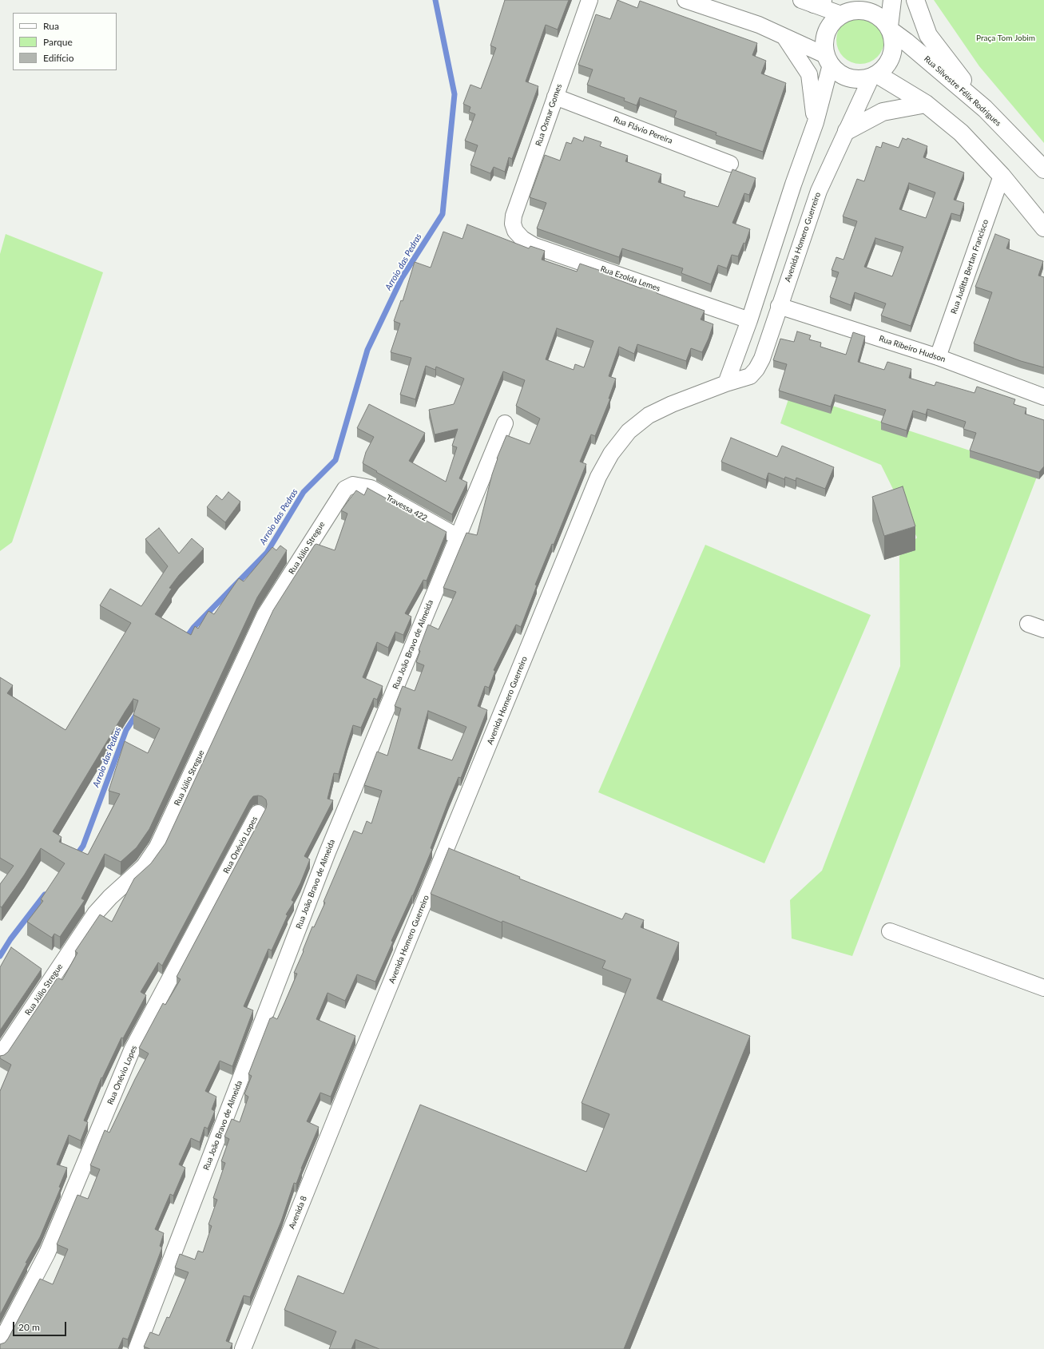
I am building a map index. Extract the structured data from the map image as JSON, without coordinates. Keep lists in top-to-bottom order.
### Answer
{
  "streets": {
    "street": [
      "Rua Silvestre Félix Rodrigues",
      "Rua Osmar Gomes",
      "Rua Flávio Pereira",
      "Avenida Homero Guerreiro",
      "Rua Juditta Bertan Francisco",
      "Rua Ezolda Lemes",
      "Rua Ribeiro Hudson",
      "Travessa 422",
      "Rua Júlio Stregue",
      "Rua João Bravo de Almeida",
      "Rua Onévio Lopes",
      "Avenida 8"
    ]
  },
  "crossings": [
    ["Rua Silvestre Félix Rodrigues", "Avenida Homero Guerreiro"],
    ["Rua Osmar Gomes", "Rua Flávio Pereira"],
    ["Rua Osmar Gomes", "Rua Ezolda Lemes"],
    ["Avenida Homero Guerreiro", "Rua Ribeiro Hudson"],
    ["Avenida Homero Guerreiro", "Avenida 8"],
    ["Rua Juditta Bertan Francisco", "Rua Ribeiro Hudson"],
    ["Travessa 422", "Rua Júlio Stregue"],
    ["Travessa 422", "Rua João Bravo de Almeida"]
  ],
  "water": ["Arroio das Pedras"],
  "parks": ["Praça Tom Jobim"],
  "legend": ["Rua", "Parque", "Edifício"],
  "scale_bar": "20 m"
}
